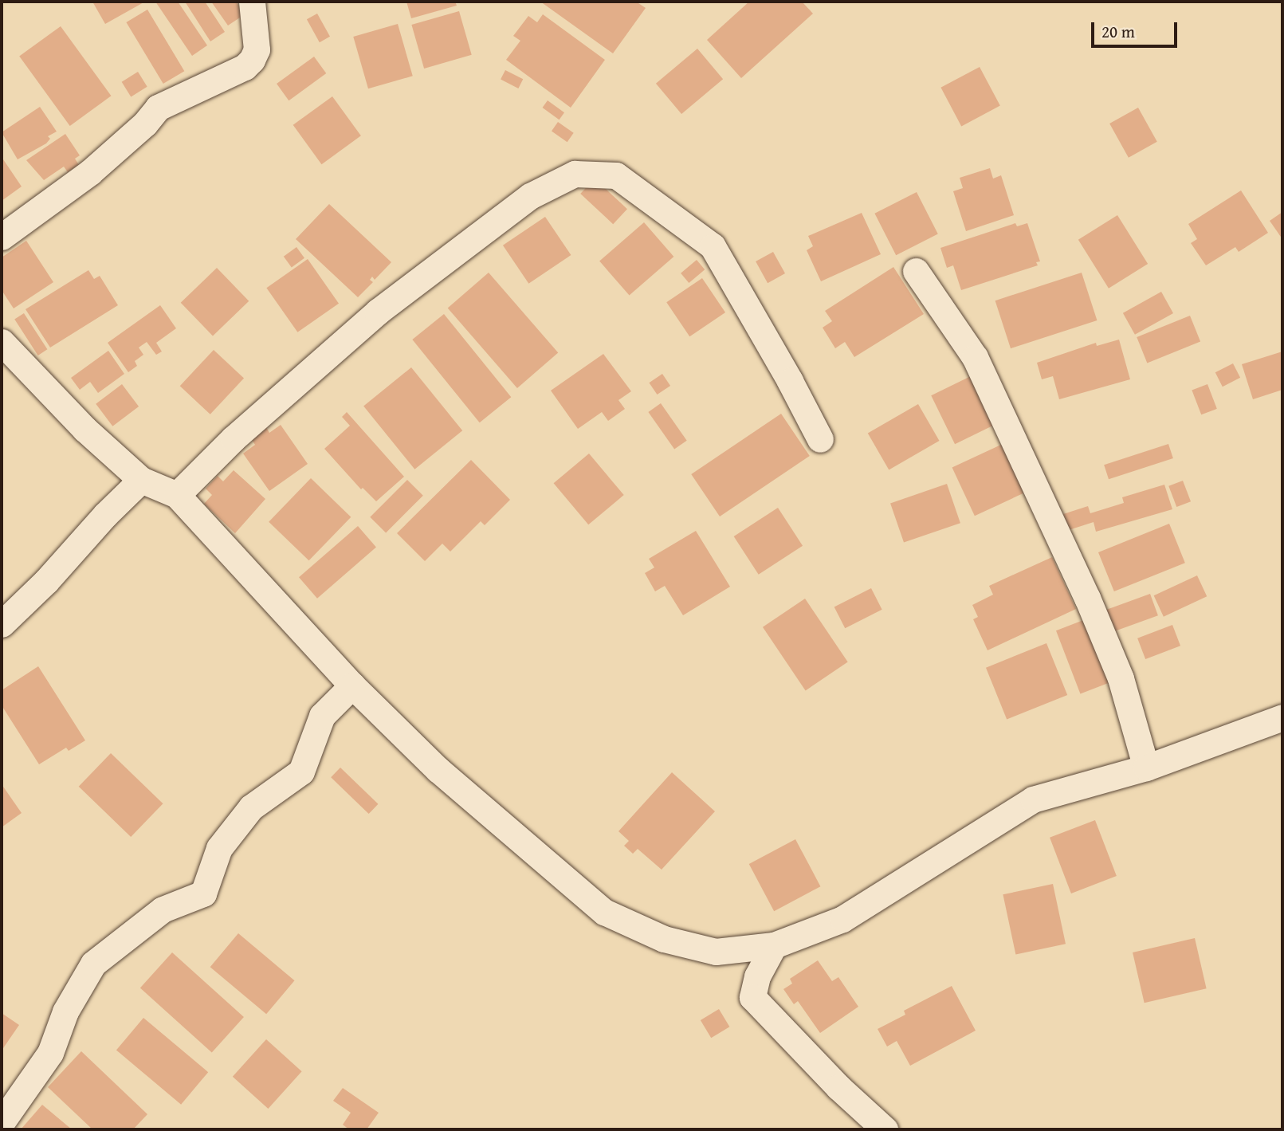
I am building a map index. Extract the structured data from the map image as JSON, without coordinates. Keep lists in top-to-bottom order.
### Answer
{
  "scale_bar": "20 m"
}
